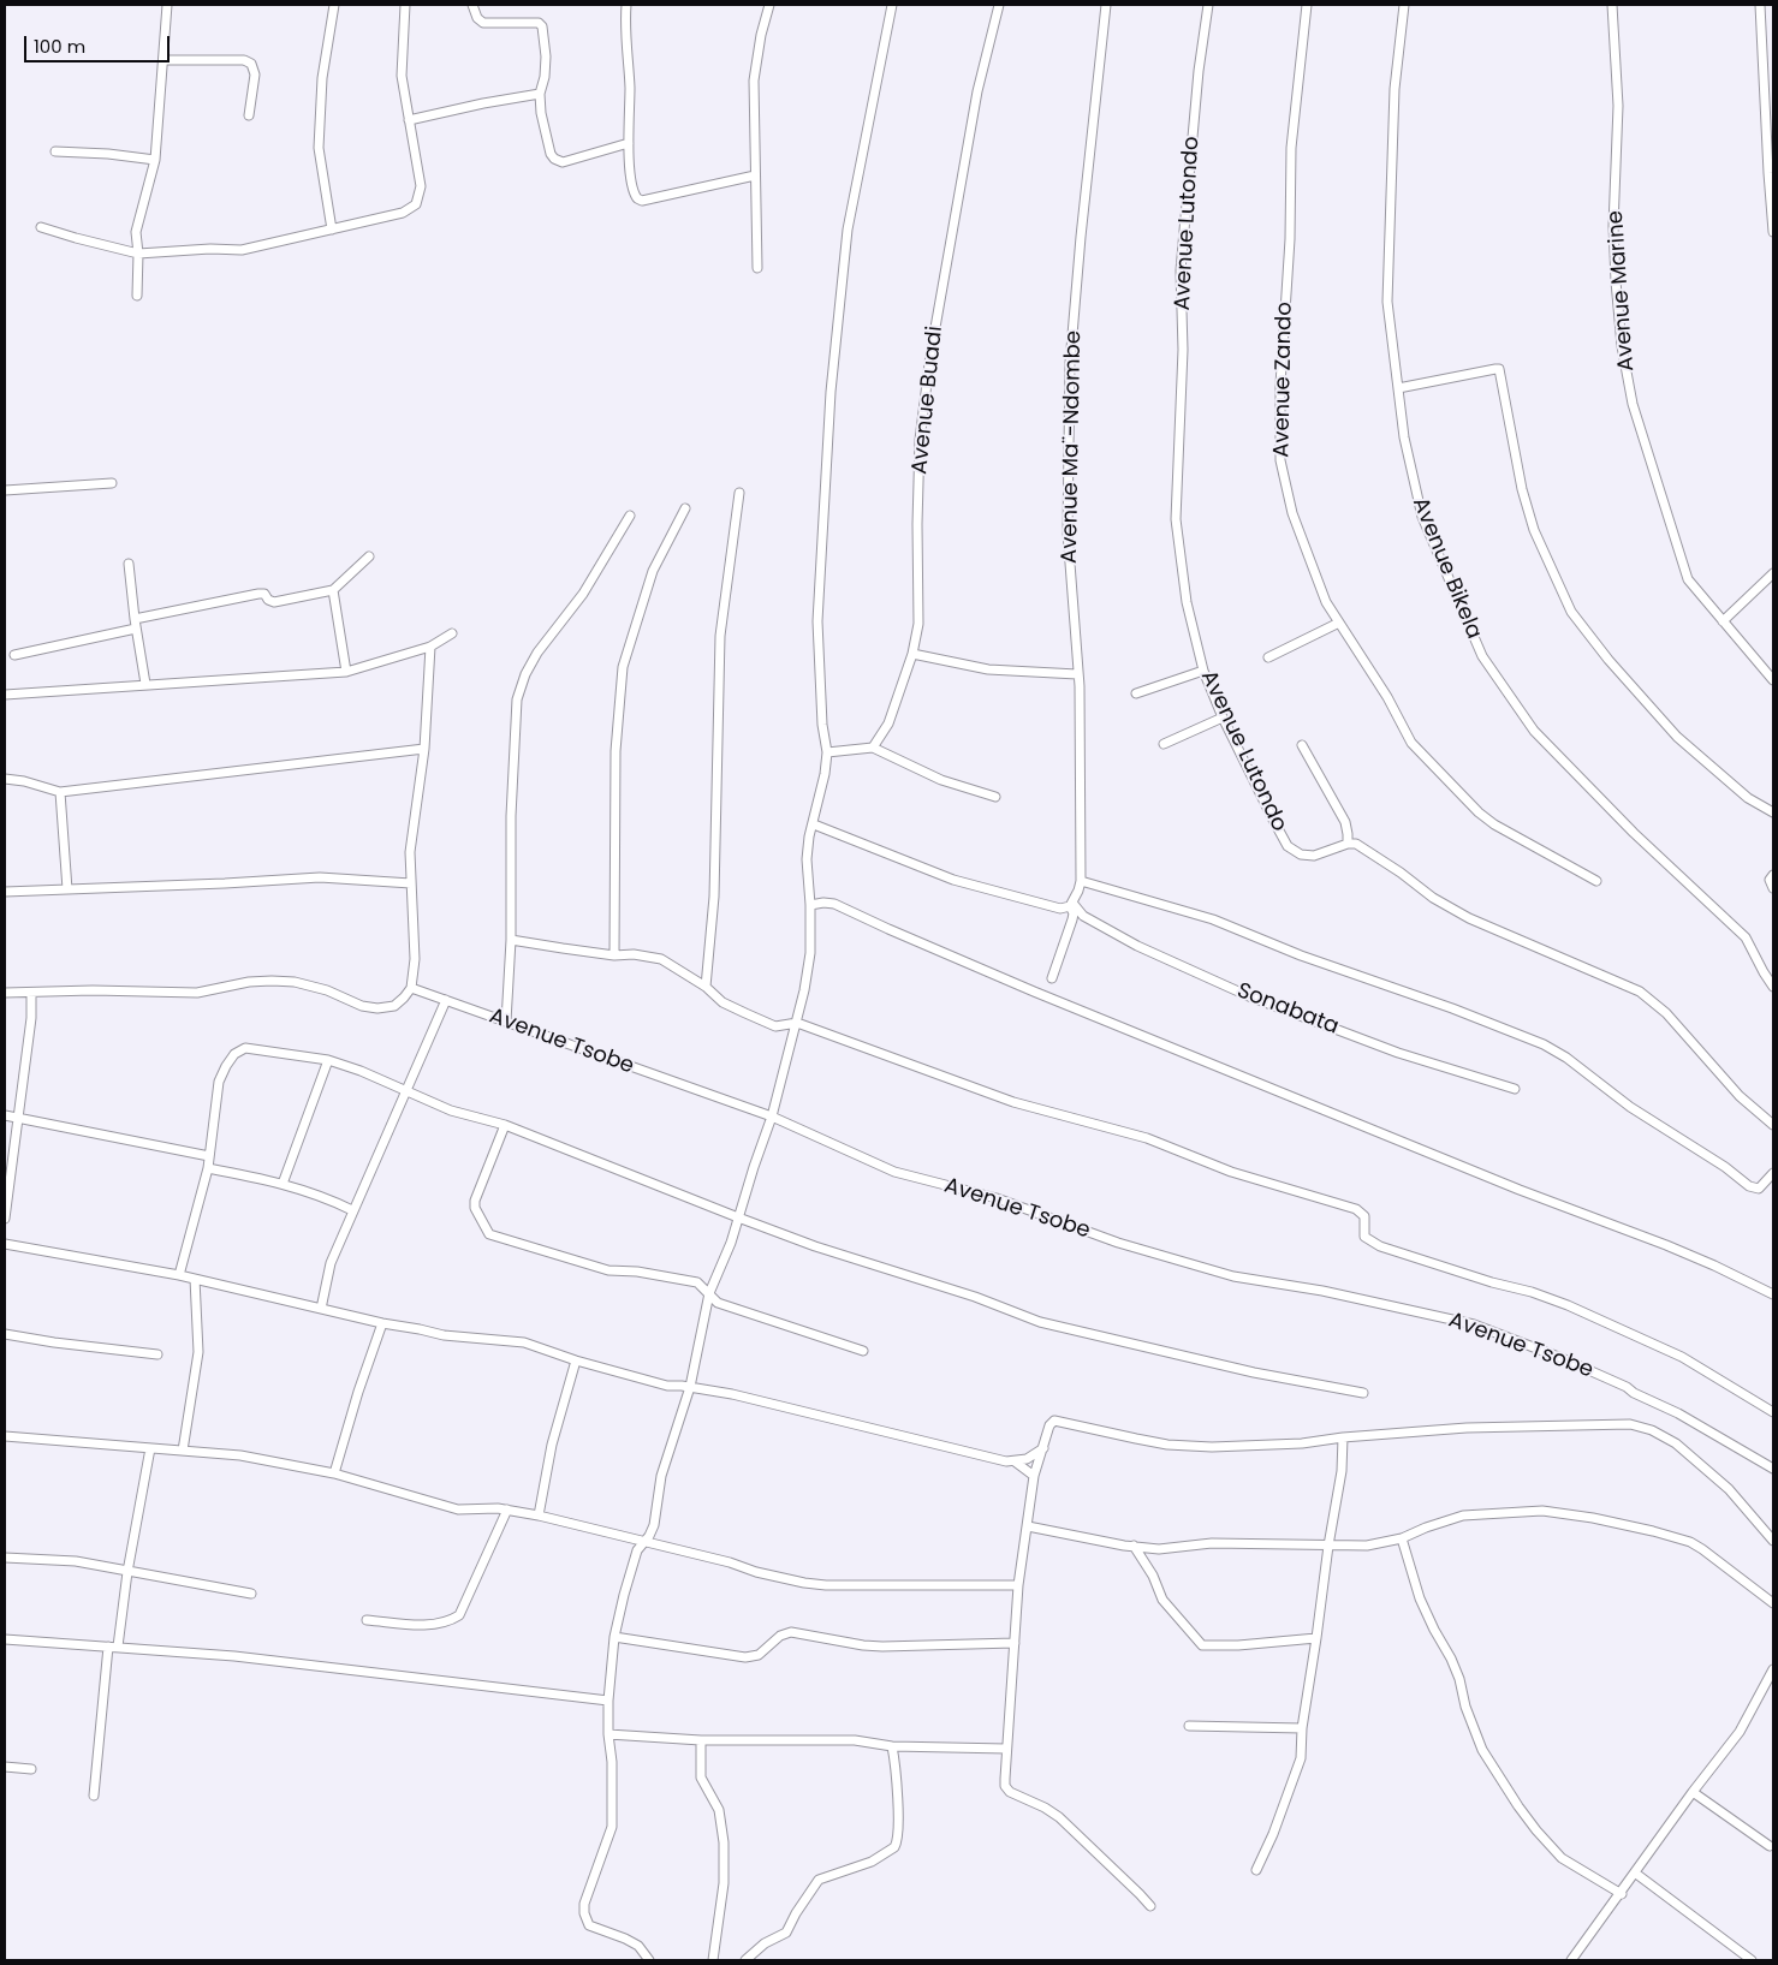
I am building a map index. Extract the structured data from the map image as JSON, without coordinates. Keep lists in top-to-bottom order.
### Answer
{
  "streets": {
    "street": [
      "Avenue Lutondo",
      "Avenue Marine",
      "Avenue Zando",
      "Avenue Buadi",
      "Avenue Ma¨-Ndombe",
      "Avenue Bikela",
      "Sonabata",
      "Avenue Tsobe"
    ]
  },
  "scale_bar": "100 m"
}
